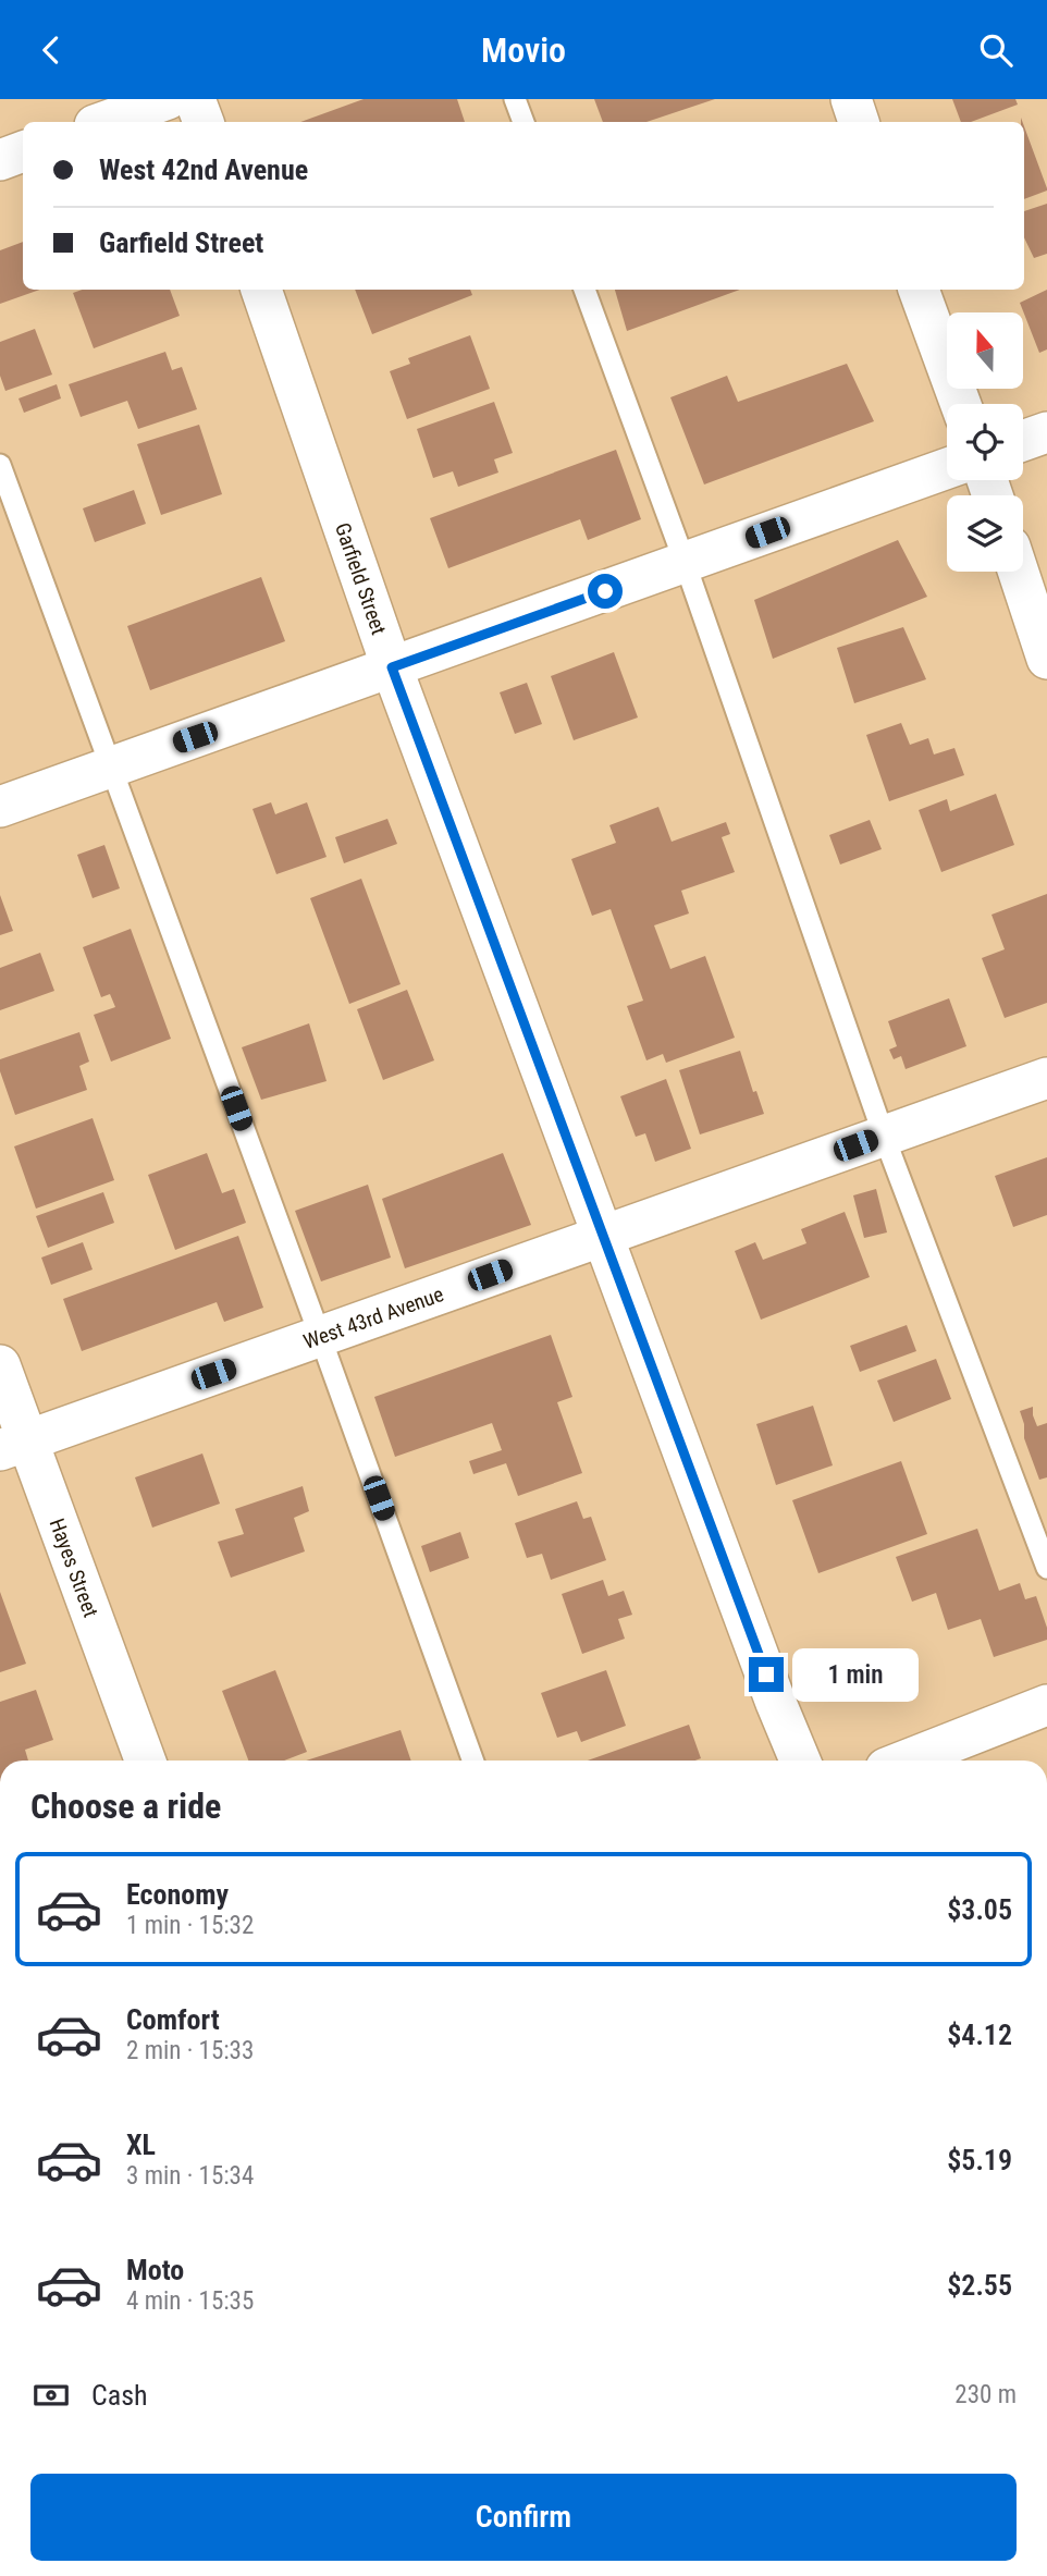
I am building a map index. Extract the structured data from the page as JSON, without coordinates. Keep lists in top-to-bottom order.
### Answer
{
  "streets": {
    "street": ["Garfield Street", "West 43rd Avenue", "Hayes Street"]
  },
  "crossings": [
    ["Garfield Street", "West 43rd Avenue"],
    ["West 43rd Avenue", "Hayes Street"]
  ],
  "north": "top",
  "page": {
    "header": "Movio",
    "banner": ["West 42nd Avenue", "Garfield Street"],
    "bubble": "1 min",
    "heading": "Choose a ride",
    "list": [
      {
        "name": "Economy",
        "note": "1 min · 15:32",
        "value": "$3.05"
      },
      {
        "name": "Comfort",
        "note": "2 min · 15:33",
        "value": "$4.12"
      },
      {
        "name": "XL",
        "note": "3 min · 15:34",
        "value": "$5.19"
      },
      {
        "name": "Moto",
        "note": "4 min · 15:35",
        "value": "$2.55"
      }
    ],
    "pay": ["Cash", "230 m"],
    "buttons": "Confirm"
  }
}
